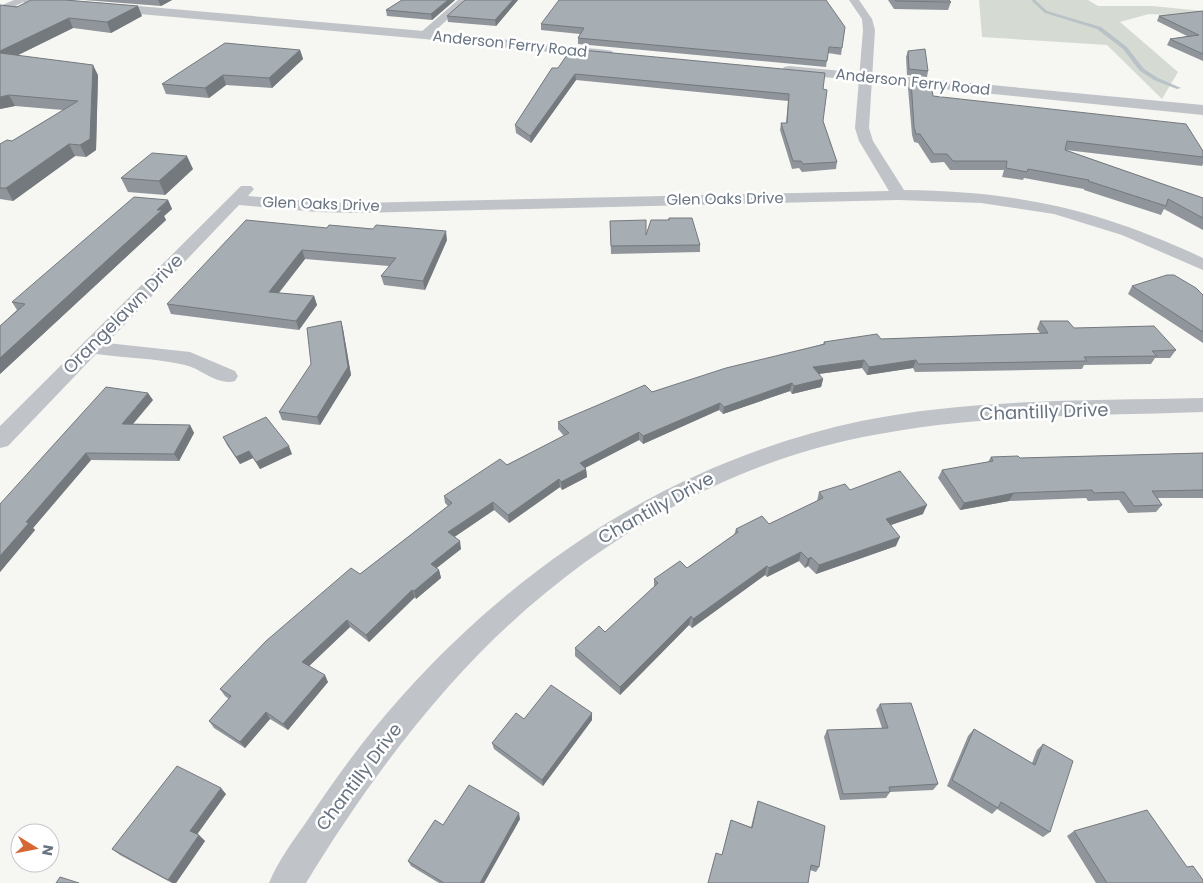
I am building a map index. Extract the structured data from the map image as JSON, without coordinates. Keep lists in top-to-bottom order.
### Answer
{
  "streets": {
    "street": [
      "Anderson Ferry Road",
      "Glen Oaks Drive",
      "Orangelawn Drive",
      "Chantilly Drive"
    ]
  },
  "crossings": [
    ["Glen Oaks Drive", "Orangelawn Drive"]
  ],
  "north": "right"
}
